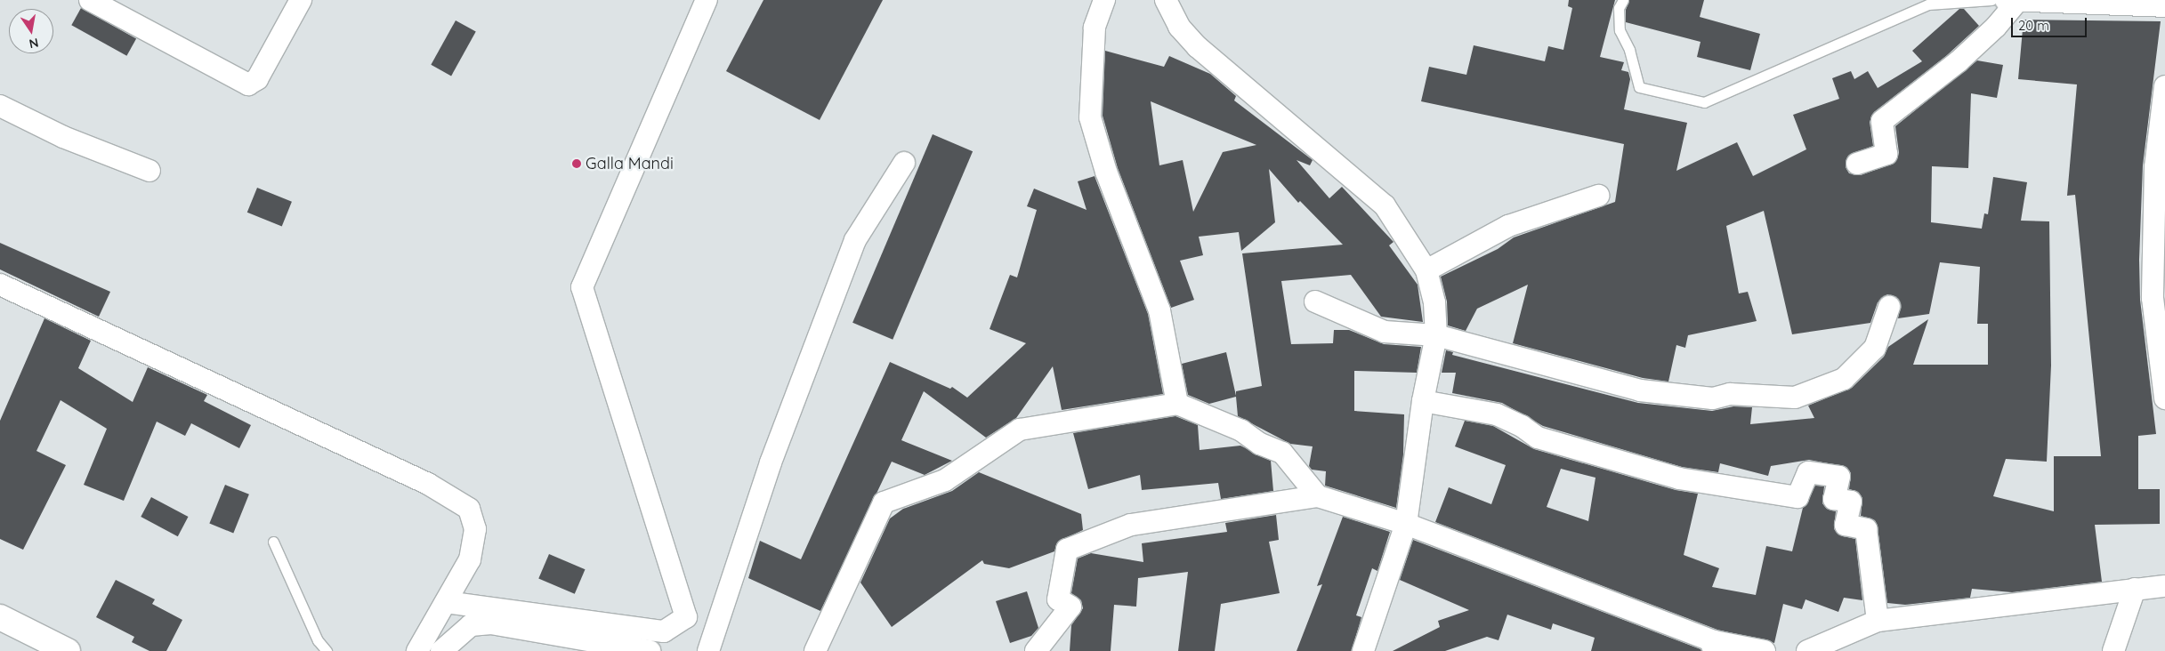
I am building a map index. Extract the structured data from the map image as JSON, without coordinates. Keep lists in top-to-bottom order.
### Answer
{
  "places": ["Galla Mandi"],
  "scale_bar": "20 m",
  "north": "bottom"
}
